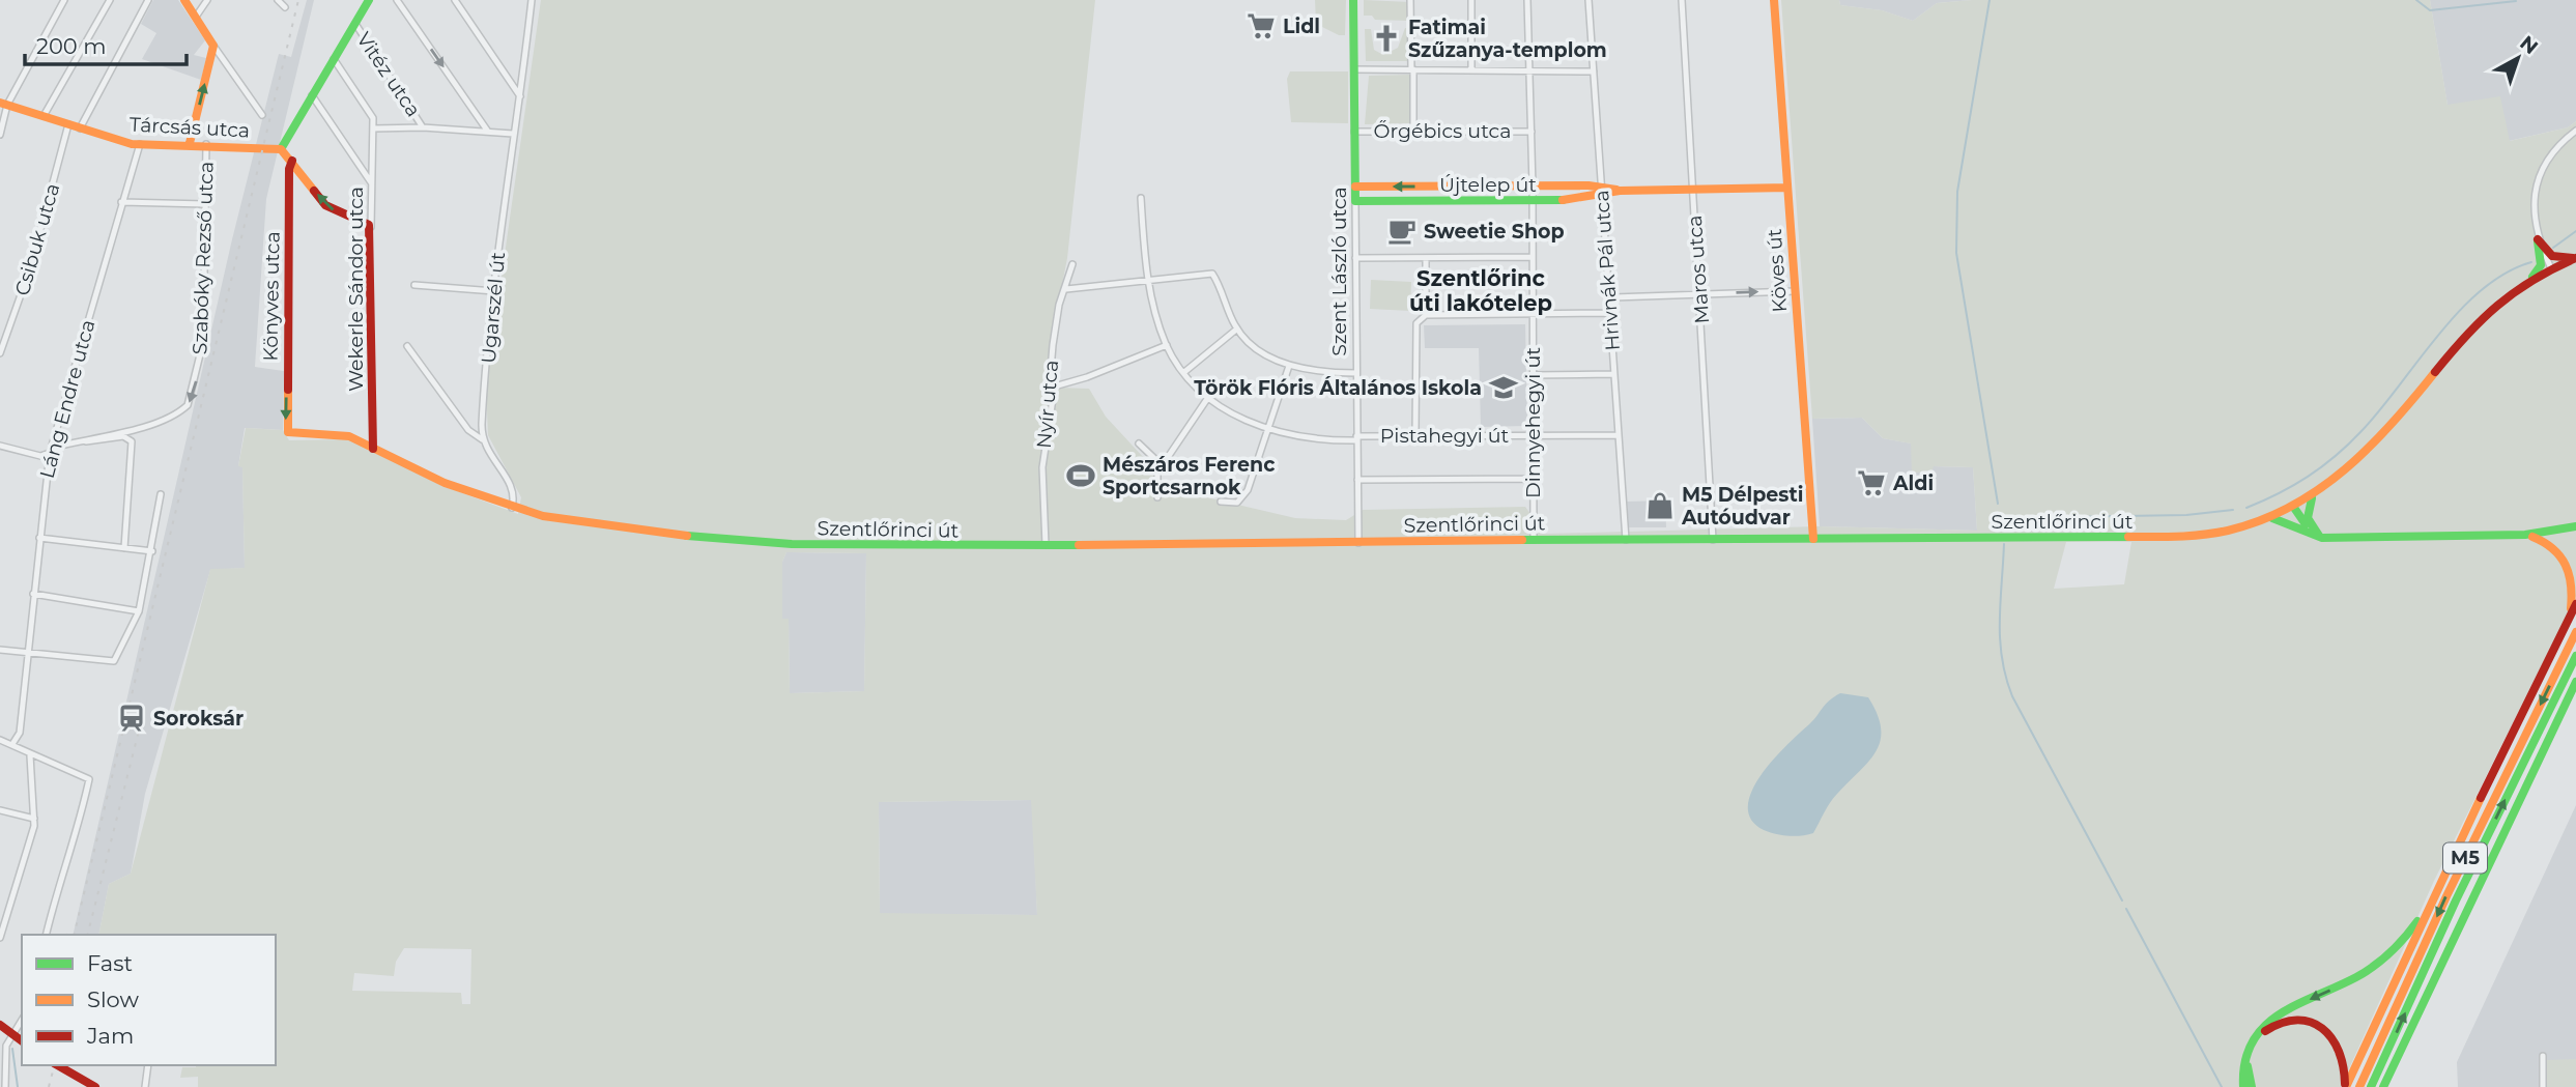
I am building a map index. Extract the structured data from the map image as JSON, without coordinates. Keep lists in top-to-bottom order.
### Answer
{
  "streets": {
    "main road": [
      "Tárcsás utca",
      "Újtelep út",
      "Köves út",
      "Szent László utca",
      "Wekerle Sándor utca",
      "Könyves utca",
      "Szentlőrinci út",
      "M5"
    ],
    "street": [
      "Vitéz utca",
      "Őrgébics utca",
      "Csibuk utca",
      "Szabóky Rezső utca",
      "Maros utca",
      "Hrivnák Pál utca",
      "Ugarszél út",
      "Láng Endre utca",
      "Nyír utca",
      "Dinnyehegyi út",
      "Pistahegyi út"
    ]
  },
  "crossings": [
    ["Tárcsás utca", "Csibuk utca"],
    ["Tárcsás utca", "Szabóky Rezső utca"],
    ["Tárcsás utca", "Láng Endre utca"],
    ["Őrgébics utca", "Szent László utca"],
    ["Őrgébics utca", "Dinnyehegyi út"],
    ["Újtelep út", "Maros utca"],
    ["Újtelep út", "Hrivnák Pál utca"],
    ["Újtelep út", "Köves út"],
    ["Újtelep út", "Szent László utca"],
    ["Újtelep út", "Dinnyehegyi út"],
    ["Maros utca", "Szentlőrinci út"],
    ["Hrivnák Pál utca", "Pistahegyi út"],
    ["Hrivnák Pál utca", "Szentlőrinci út"],
    ["Köves út", "Szentlőrinci út"],
    ["Szent László utca", "Pistahegyi út"],
    ["Szent László utca", "Szentlőrinci út"],
    ["Wekerle Sándor utca", "Szentlőrinci út"],
    ["Könyves utca", "Szentlőrinci út"],
    ["Nyír utca", "Szentlőrinci út"],
    ["Dinnyehegyi út", "Pistahegyi út"],
    ["Dinnyehegyi út", "Szentlőrinci út"]
  ],
  "one_way": ["Szabóky Rezső utca", "Könyves utca"],
  "districts": ["Szentlőrinc úti lakótelep"],
  "places": {
    "supermarket": ["Lidl", "Aldi"],
    "church": ["Fatimai Szűzanya-templom"],
    "cafe": ["Sweetie Shop"],
    "school or university": ["Török Flóris Általános Iskola"],
    "sports": ["Mészáros Ferenc Sportcsarnok"],
    "shop": ["M5 Délpesti Autóudvar"],
    "station": ["Soroksár"]
  },
  "legend": ["Fast", "Slow", "Jam"],
  "scale_bar": "200 m",
  "north": "top right"
}
